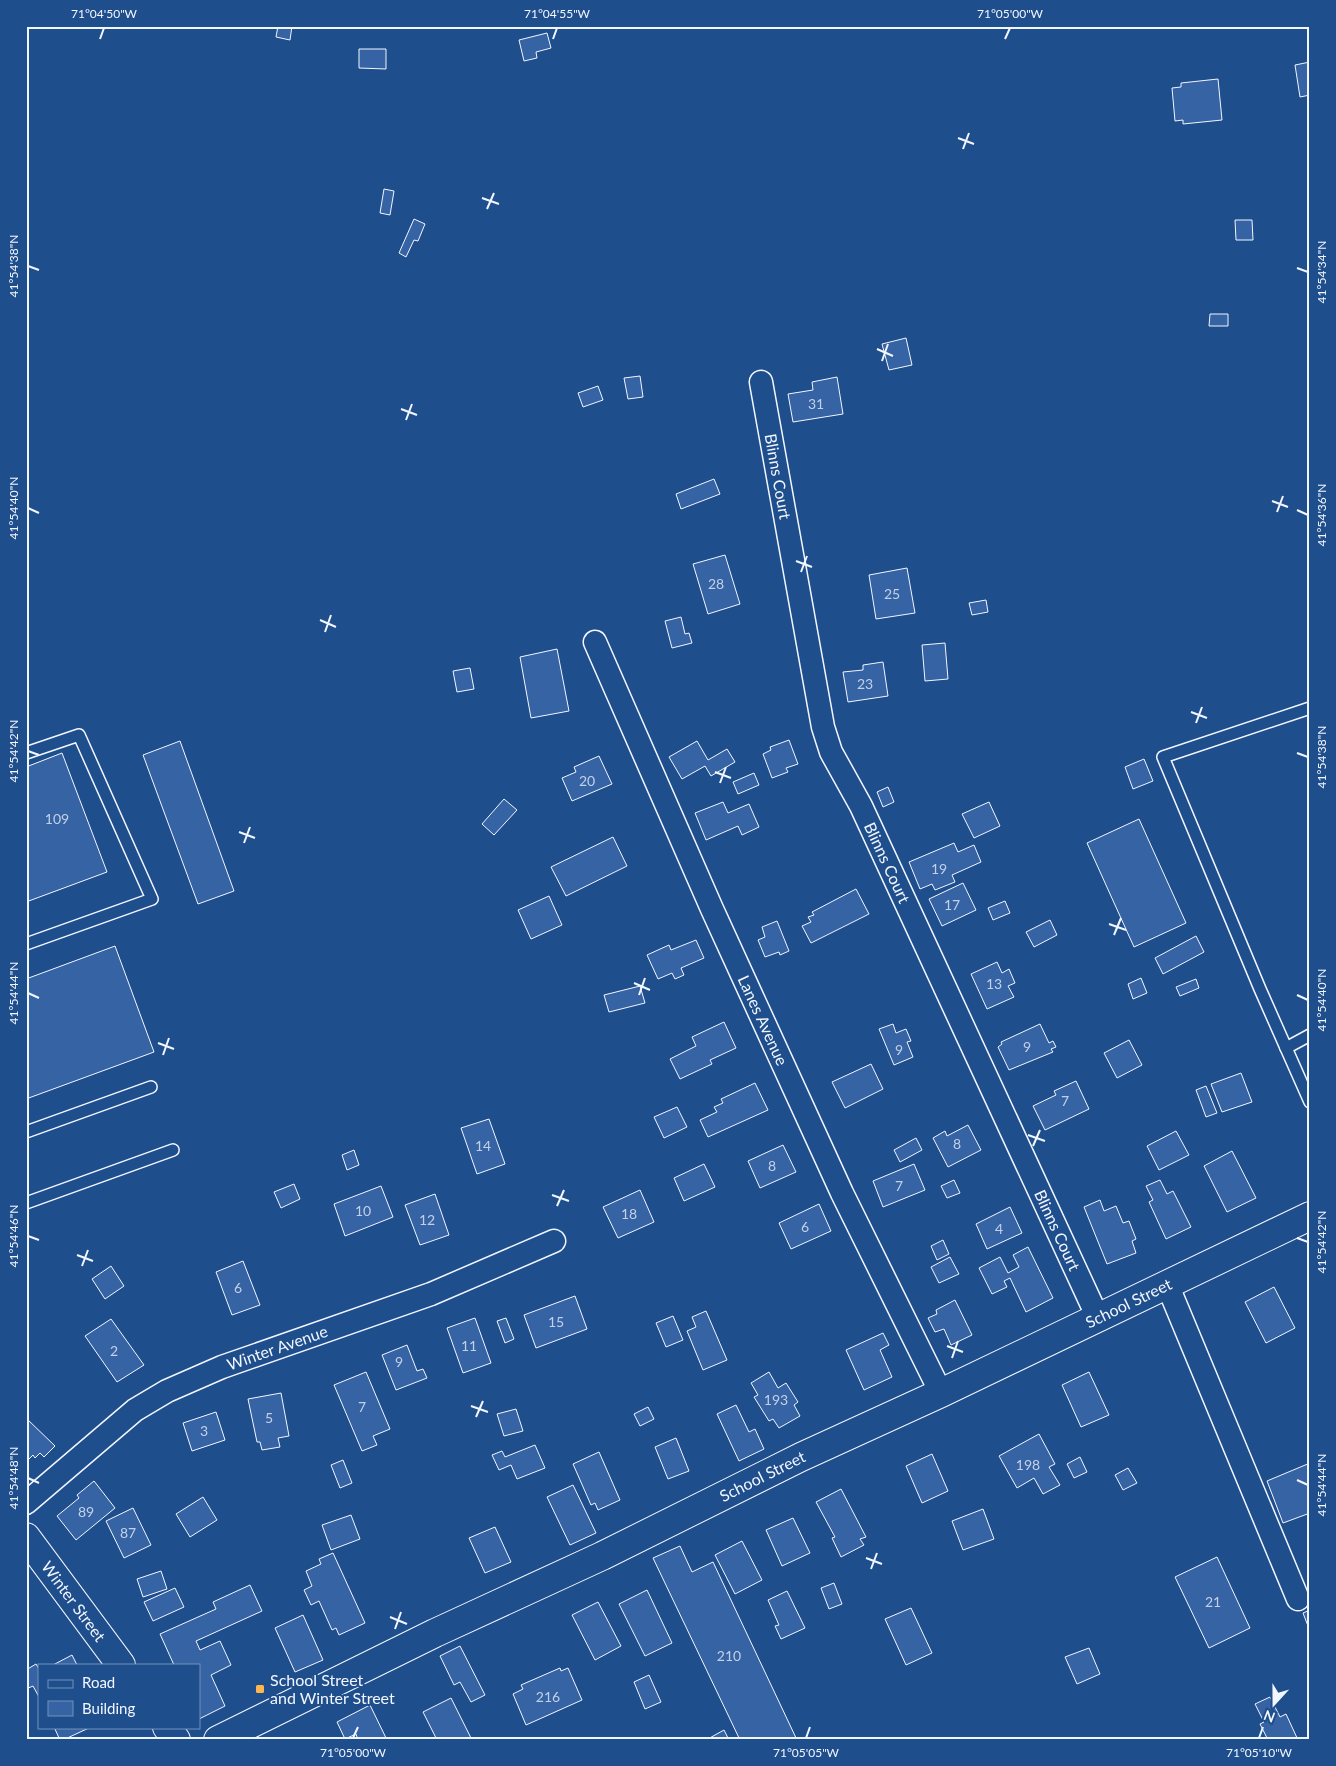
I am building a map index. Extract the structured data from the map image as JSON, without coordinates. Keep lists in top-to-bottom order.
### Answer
{
  "streets": {
    "street": [
      "Blinns Court",
      "Lanes Avenue",
      "School Street",
      "Winter Avenue",
      "Winter Street"
    ]
  },
  "crossings": [
    ["Blinns Court", "School Street"],
    ["Lanes Avenue", "School Street"]
  ],
  "places": {
    "transit": ["School Street and Winter Street"]
  },
  "house_numbers": [
    "31",
    "28",
    "25",
    "23",
    "20",
    "109",
    "19",
    "17",
    "13",
    "9",
    "9",
    "7",
    "8",
    "14",
    "8",
    "7",
    "10",
    "18",
    "12",
    "6",
    "4",
    "6",
    "15",
    "11",
    "2",
    "9",
    "193",
    "7",
    "5",
    "3",
    "198",
    "89",
    "87",
    "21",
    "210",
    "216"
  ],
  "legend": ["Road", "Building"],
  "north": "bottom",
  "coordinates": [
    "71°04'50\"W",
    "71°04'55\"W",
    "71°05'00\"W",
    "41°54'38\"N",
    "41°54'34\"N",
    "41°54'40\"N",
    "41°54'36\"N",
    "41°54'42\"N",
    "41°54'44\"N",
    "41°54'46\"N",
    "41°54'48\"N",
    "71°05'05\"W",
    "71°05'10\"W"
  ]
}
